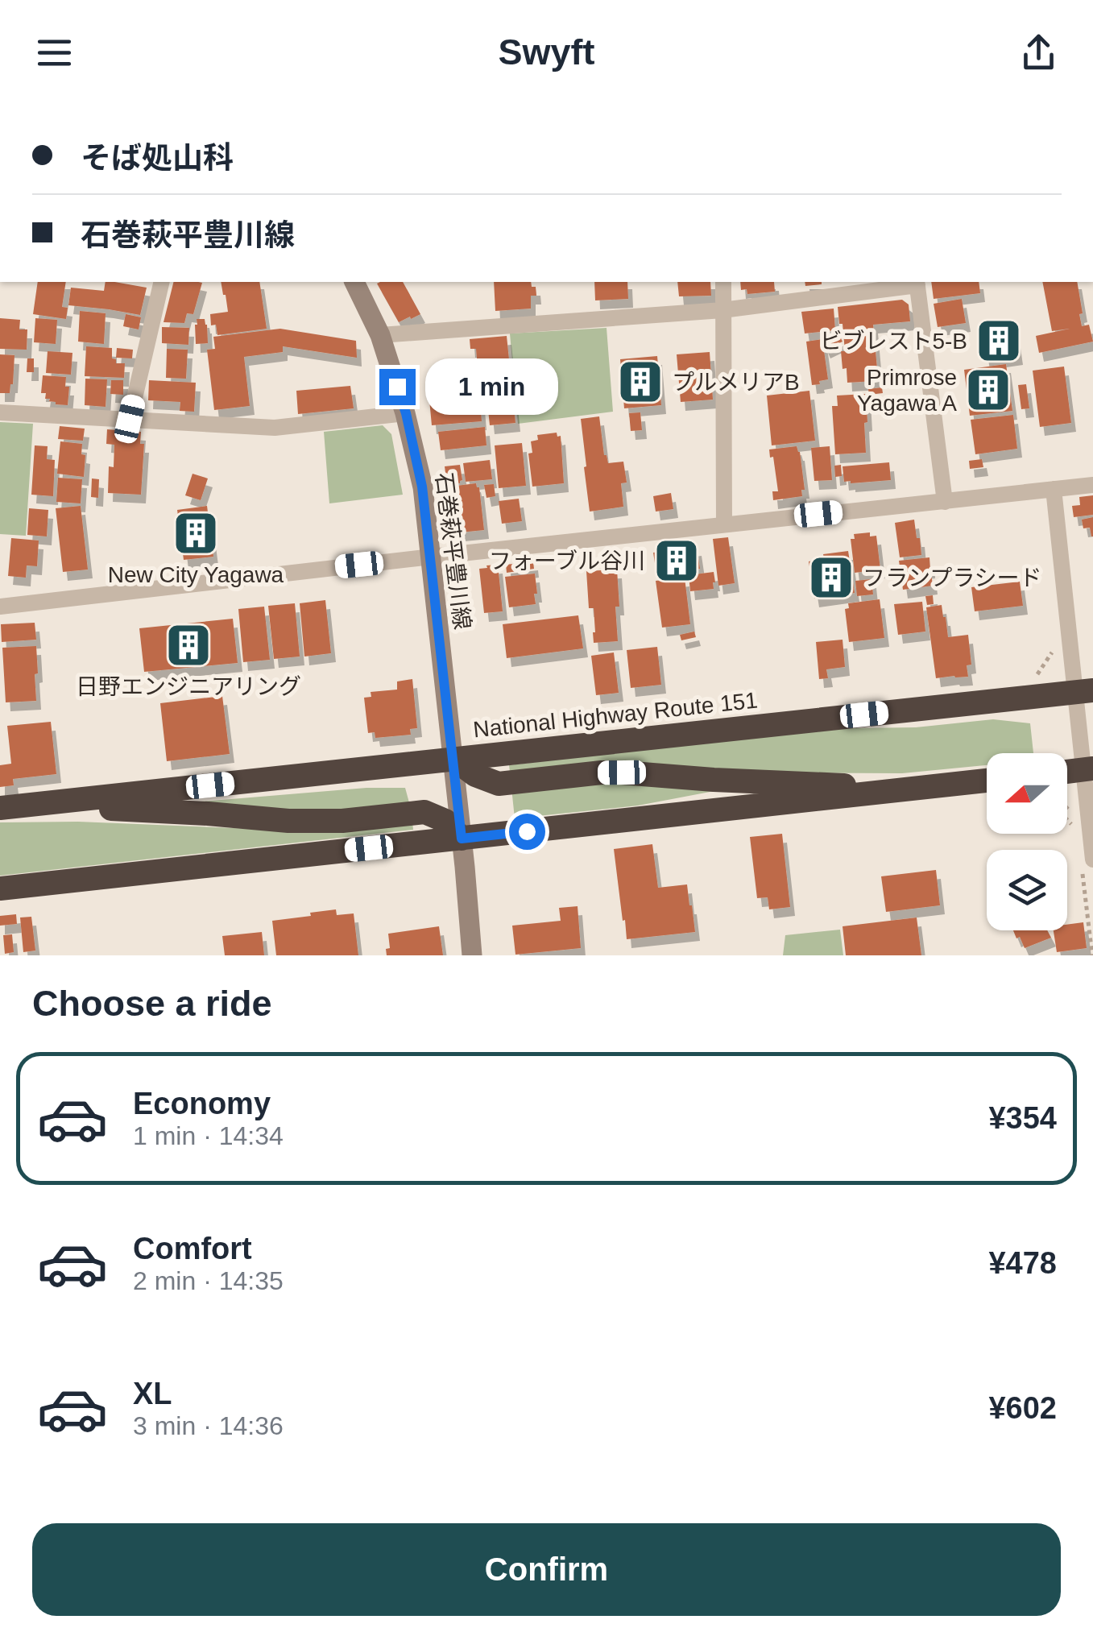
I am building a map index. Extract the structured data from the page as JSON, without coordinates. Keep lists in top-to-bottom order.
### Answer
{
  "streets": {
    "highway": ["National Highway Route 151"],
    "main road": ["石巻萩平豊川線"]
  },
  "crossings": [
    ["石巻萩平豊川線", "National Highway Route 151"]
  ],
  "places": {
    "building": [
      "ビブレスト5-B",
      "プルメリアB",
      "Primrose Yagawa A",
      "New City Yagawa",
      "フォーブル谷川",
      "フランプラシード",
      "日野エンジニアリング"
    ]
  },
  "north": "left",
  "page": {
    "header": "Swyft",
    "banner": ["そば処山科", "石巻萩平豊川線"],
    "bubble": "1 min",
    "heading": "Choose a ride",
    "list": [
      {
        "name": "Economy",
        "note": "1 min · 14:34",
        "value": "¥354"
      },
      {
        "name": "Comfort",
        "note": "2 min · 14:35",
        "value": "¥478"
      },
      {
        "name": "XL",
        "note": "3 min · 14:36",
        "value": "¥602"
      }
    ],
    "buttons": "Confirm"
  }
}
